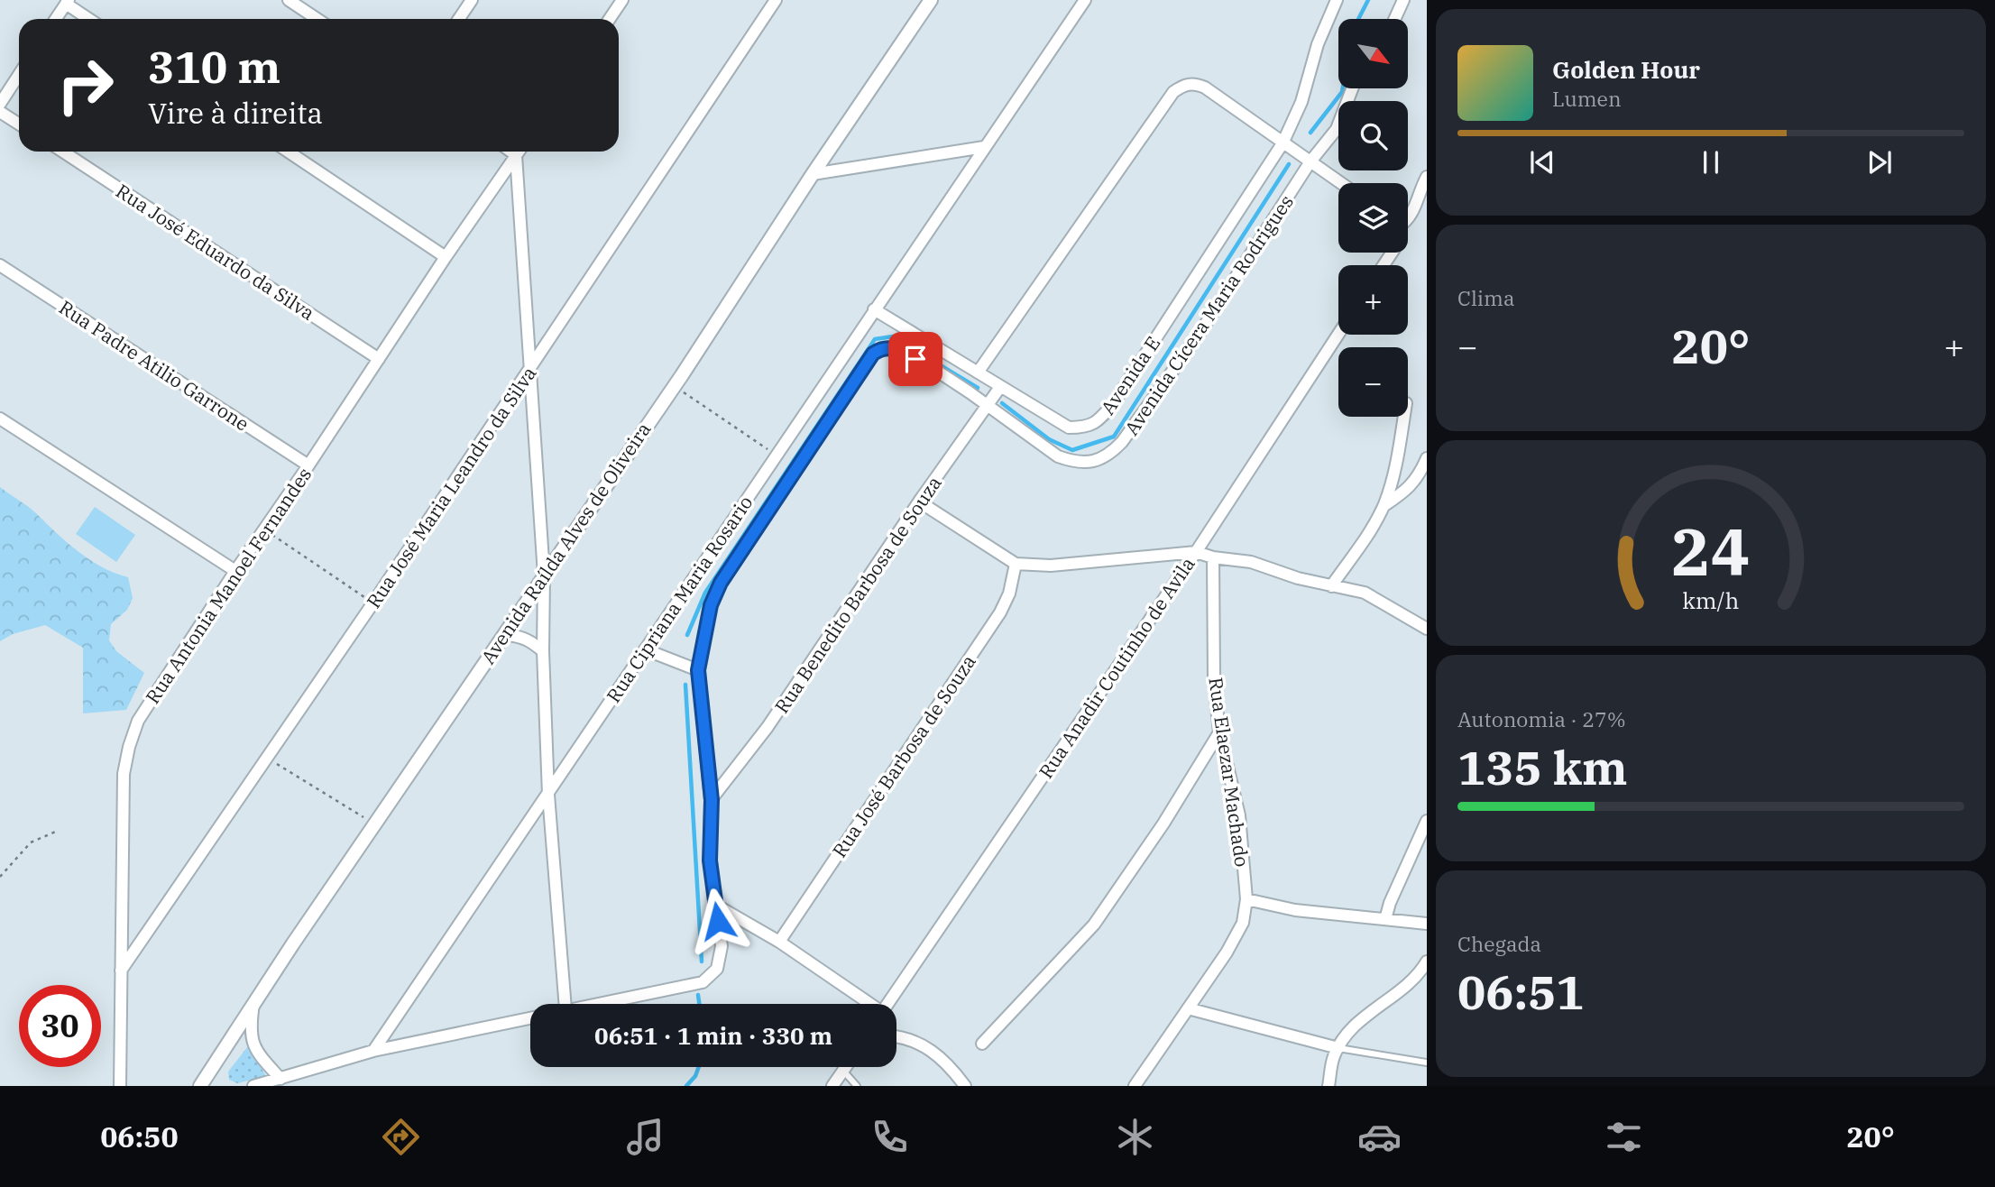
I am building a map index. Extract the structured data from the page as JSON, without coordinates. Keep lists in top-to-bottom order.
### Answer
{
  "streets": {
    "street": [
      "Rua José Eduardo da Silva",
      "Avenida Cícera Maria Rodrigues",
      "Rua Padre Atilio Garrone",
      "Avenida E",
      "Rua José Maria Leandro da Silva",
      "Avenida Raílda Alves de Oliveira",
      "Rua Antonia Manoel Fernandes",
      "Rua Benedito Barbosa de Souza",
      "Rua Cipriana Maria Rosario",
      "Rua Anadir Coutinho de Avila",
      "Rua José Barbosa de Souza",
      "Rua Elaezar Machado"
    ]
  },
  "crossings": [
    ["Rua José Eduardo da Silva", "Rua Antonia Manoel Fernandes"],
    ["Avenida Cícera Maria Rodrigues", "Rua Benedito Barbosa de Souza"],
    ["Rua Padre Atilio Garrone", "Rua Antonia Manoel Fernandes"],
    ["Avenida E", "Rua Benedito Barbosa de Souza"],
    ["Avenida E", "Rua Cipriana Maria Rosario"],
    ["Rua José Maria Leandro da Silva", "Rua Antonia Manoel Fernandes"]
  ],
  "north": "bottom right",
  "page": {
    "map_buttons": ["+", "−"],
    "turn": ["310 m", "Vire à direita"],
    "song": ["Golden Hour", "Lumen"],
    "tile": [
      "Clima",
      ["Autonomia · 27%", "135 km"],
      ["Chegada", "06:51"]
    ],
    "heat": ["−", "20°", "+"],
    "limit": "30",
    "trip": "06:51 · 1 min · 330 m",
    "tabs": ["06:50", "20°"],
    "gauge": ["24", "km/h"]
  }
}
